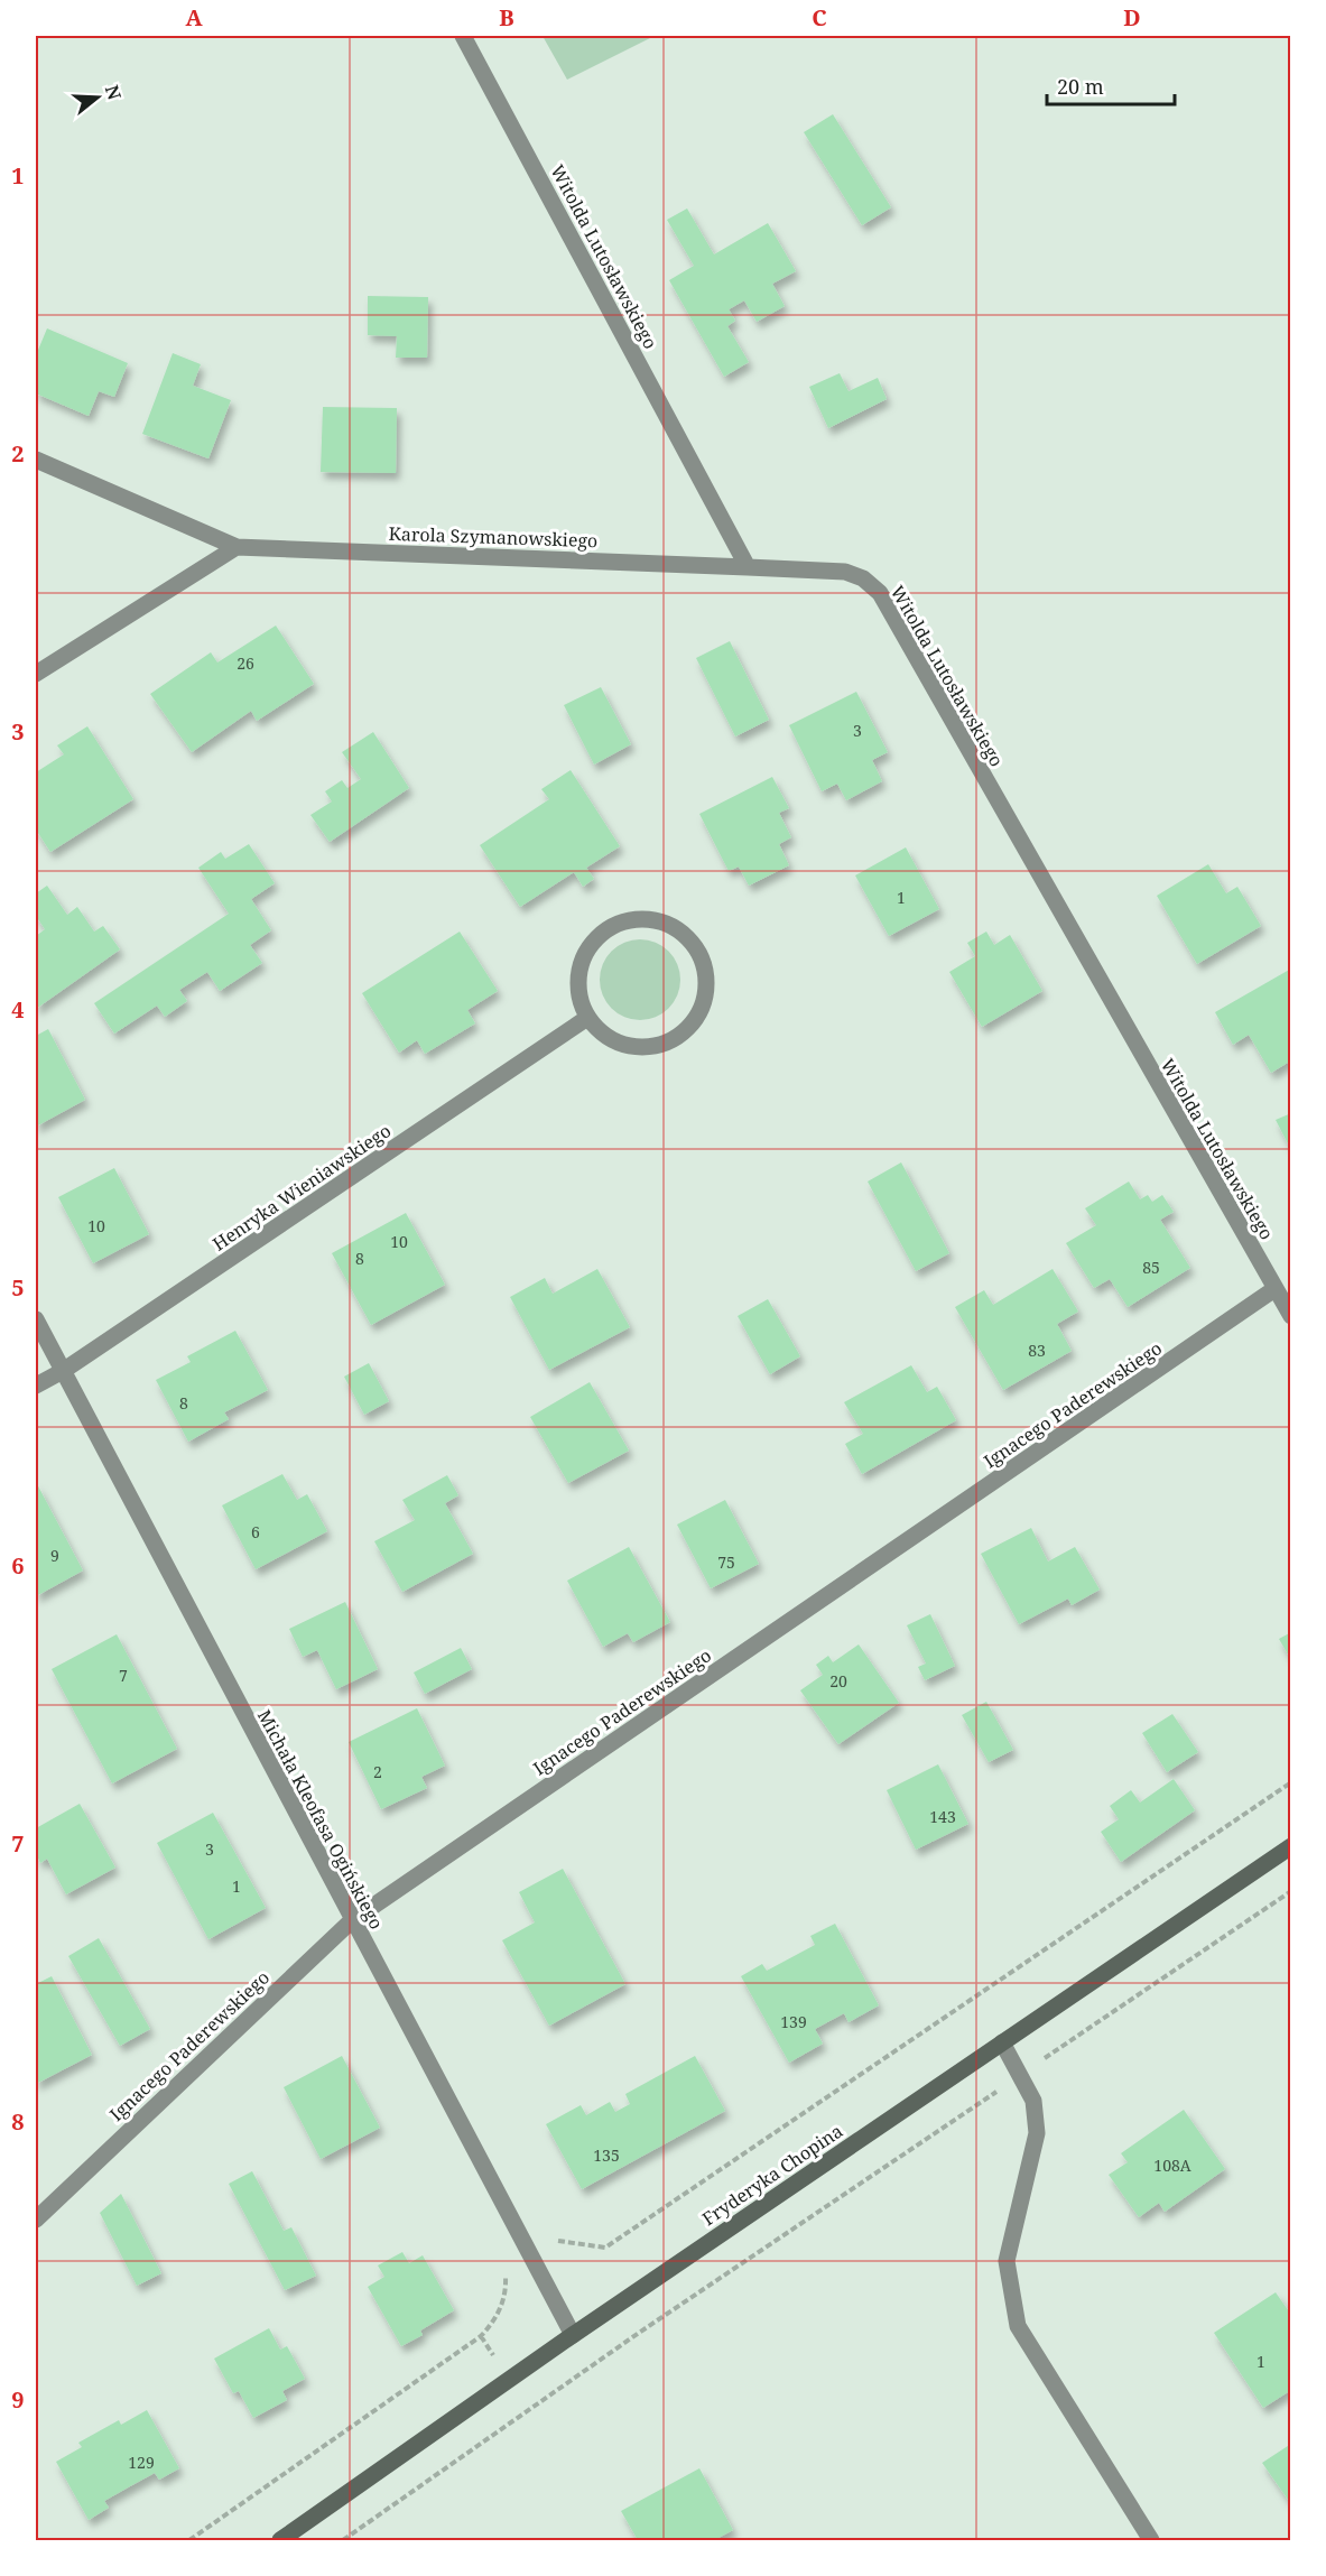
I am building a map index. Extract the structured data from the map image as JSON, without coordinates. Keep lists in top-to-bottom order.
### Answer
{
  "streets": {
    "street": [
      "Witolda Lutosławskiego",
      "Karola Szymanowskiego",
      "Henryka Wieniawskiego",
      "Ignacego Paderewskiego",
      "Michała Kleofasa Ogińskiego",
      "Fryderyka Chopina"
    ]
  },
  "crossings": [
    ["Witolda Lutosławskiego", "Karola Szymanowskiego"],
    ["Witolda Lutosławskiego", "Ignacego Paderewskiego"],
    ["Henryka Wieniawskiego", "Michała Kleofasa Ogińskiego"],
    ["Ignacego Paderewskiego", "Michała Kleofasa Ogińskiego"],
    ["Michała Kleofasa Ogińskiego", "Fryderyka Chopina"]
  ],
  "house_numbers": [
    "26",
    "3",
    "1",
    "10",
    "10",
    "8",
    "85",
    "83",
    "8",
    "6",
    "9",
    "75",
    "7",
    "20",
    "2",
    "143",
    "3",
    "1",
    "139",
    "135",
    "108A",
    "1",
    "129"
  ],
  "scale_bar": "20 m",
  "north": "right",
  "grid": {
    "columns": [
      "A",
      "B",
      "C",
      "D"
    ],
    "rows": [
      "1",
      "2",
      "3",
      "4",
      "5",
      "6",
      "7",
      "8",
      "9"
    ]
  }
}
